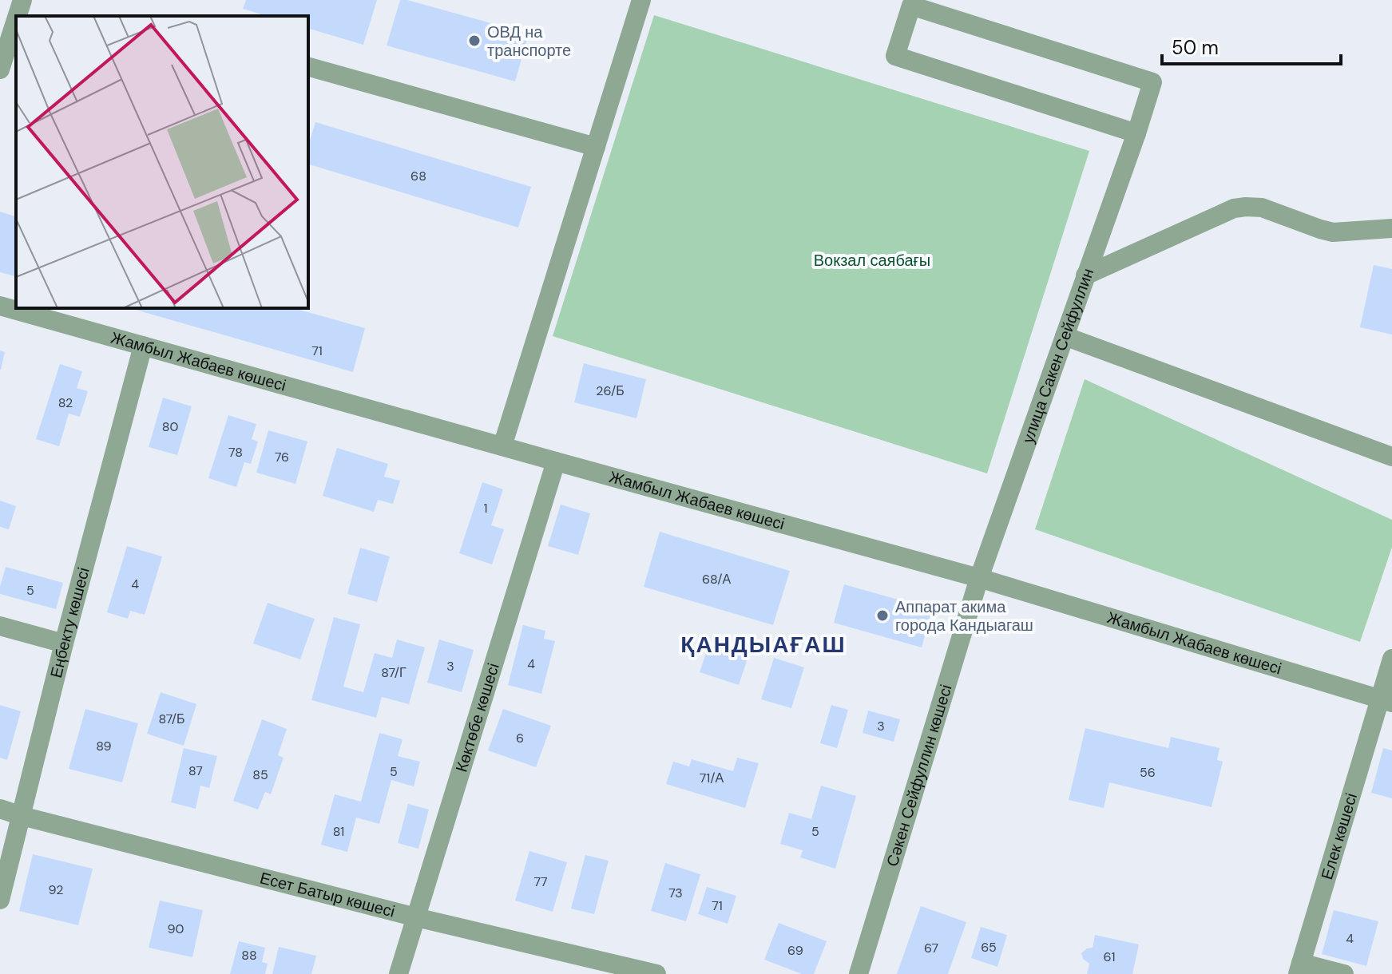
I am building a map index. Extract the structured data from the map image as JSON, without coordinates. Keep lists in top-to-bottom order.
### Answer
{
  "streets": {
    "street": [
      "улица Сакен Сейфуллин",
      "Жамбыл Жабаев көшесі",
      "Еңбекту көшесі",
      "Көктөбе көшесі",
      "Сәкен Сейфуллин көшесі",
      "Елек көшесі",
      "Есет Батыр көшесі"
    ]
  },
  "crossings": [
    ["улица Сакен Сейфуллин", "Жамбыл Жабаев көшесі"],
    ["улица Сакен Сейфуллин", "Сәкен Сейфуллин көшесі"],
    ["Жамбыл Жабаев көшесі", "Еңбекту көшесі"],
    ["Жамбыл Жабаев көшесі", "Көктөбе көшесі"],
    ["Жамбыл Жабаев көшесі", "Сәкен Сейфуллин көшесі"],
    ["Жамбыл Жабаев көшесі", "Елек көшесі"],
    ["Еңбекту көшесі", "Есет Батыр көшесі"],
    ["Көктөбе көшесі", "Есет Батыр көшесі"]
  ],
  "districts": ["ҚАНДЫАҒАШ"],
  "parks": ["Вокзал саябағы"],
  "places": ["ОВД на транспорте", "Аппарат акима города Кандыагаш"],
  "house_numbers": [
    "68",
    "71",
    "26/Б",
    "82",
    "80",
    "78",
    "76",
    "1",
    "68/А",
    "4",
    "5",
    "4",
    "3",
    "87/Г",
    "87/Б",
    "3",
    "6",
    "89",
    "87",
    "5",
    "56",
    "85",
    "71/А",
    "81",
    "5",
    "77",
    "92",
    "73",
    "71",
    "90",
    "4",
    "65",
    "67",
    "69",
    "88",
    "61"
  ],
  "scale_bar": "50 m"
}
